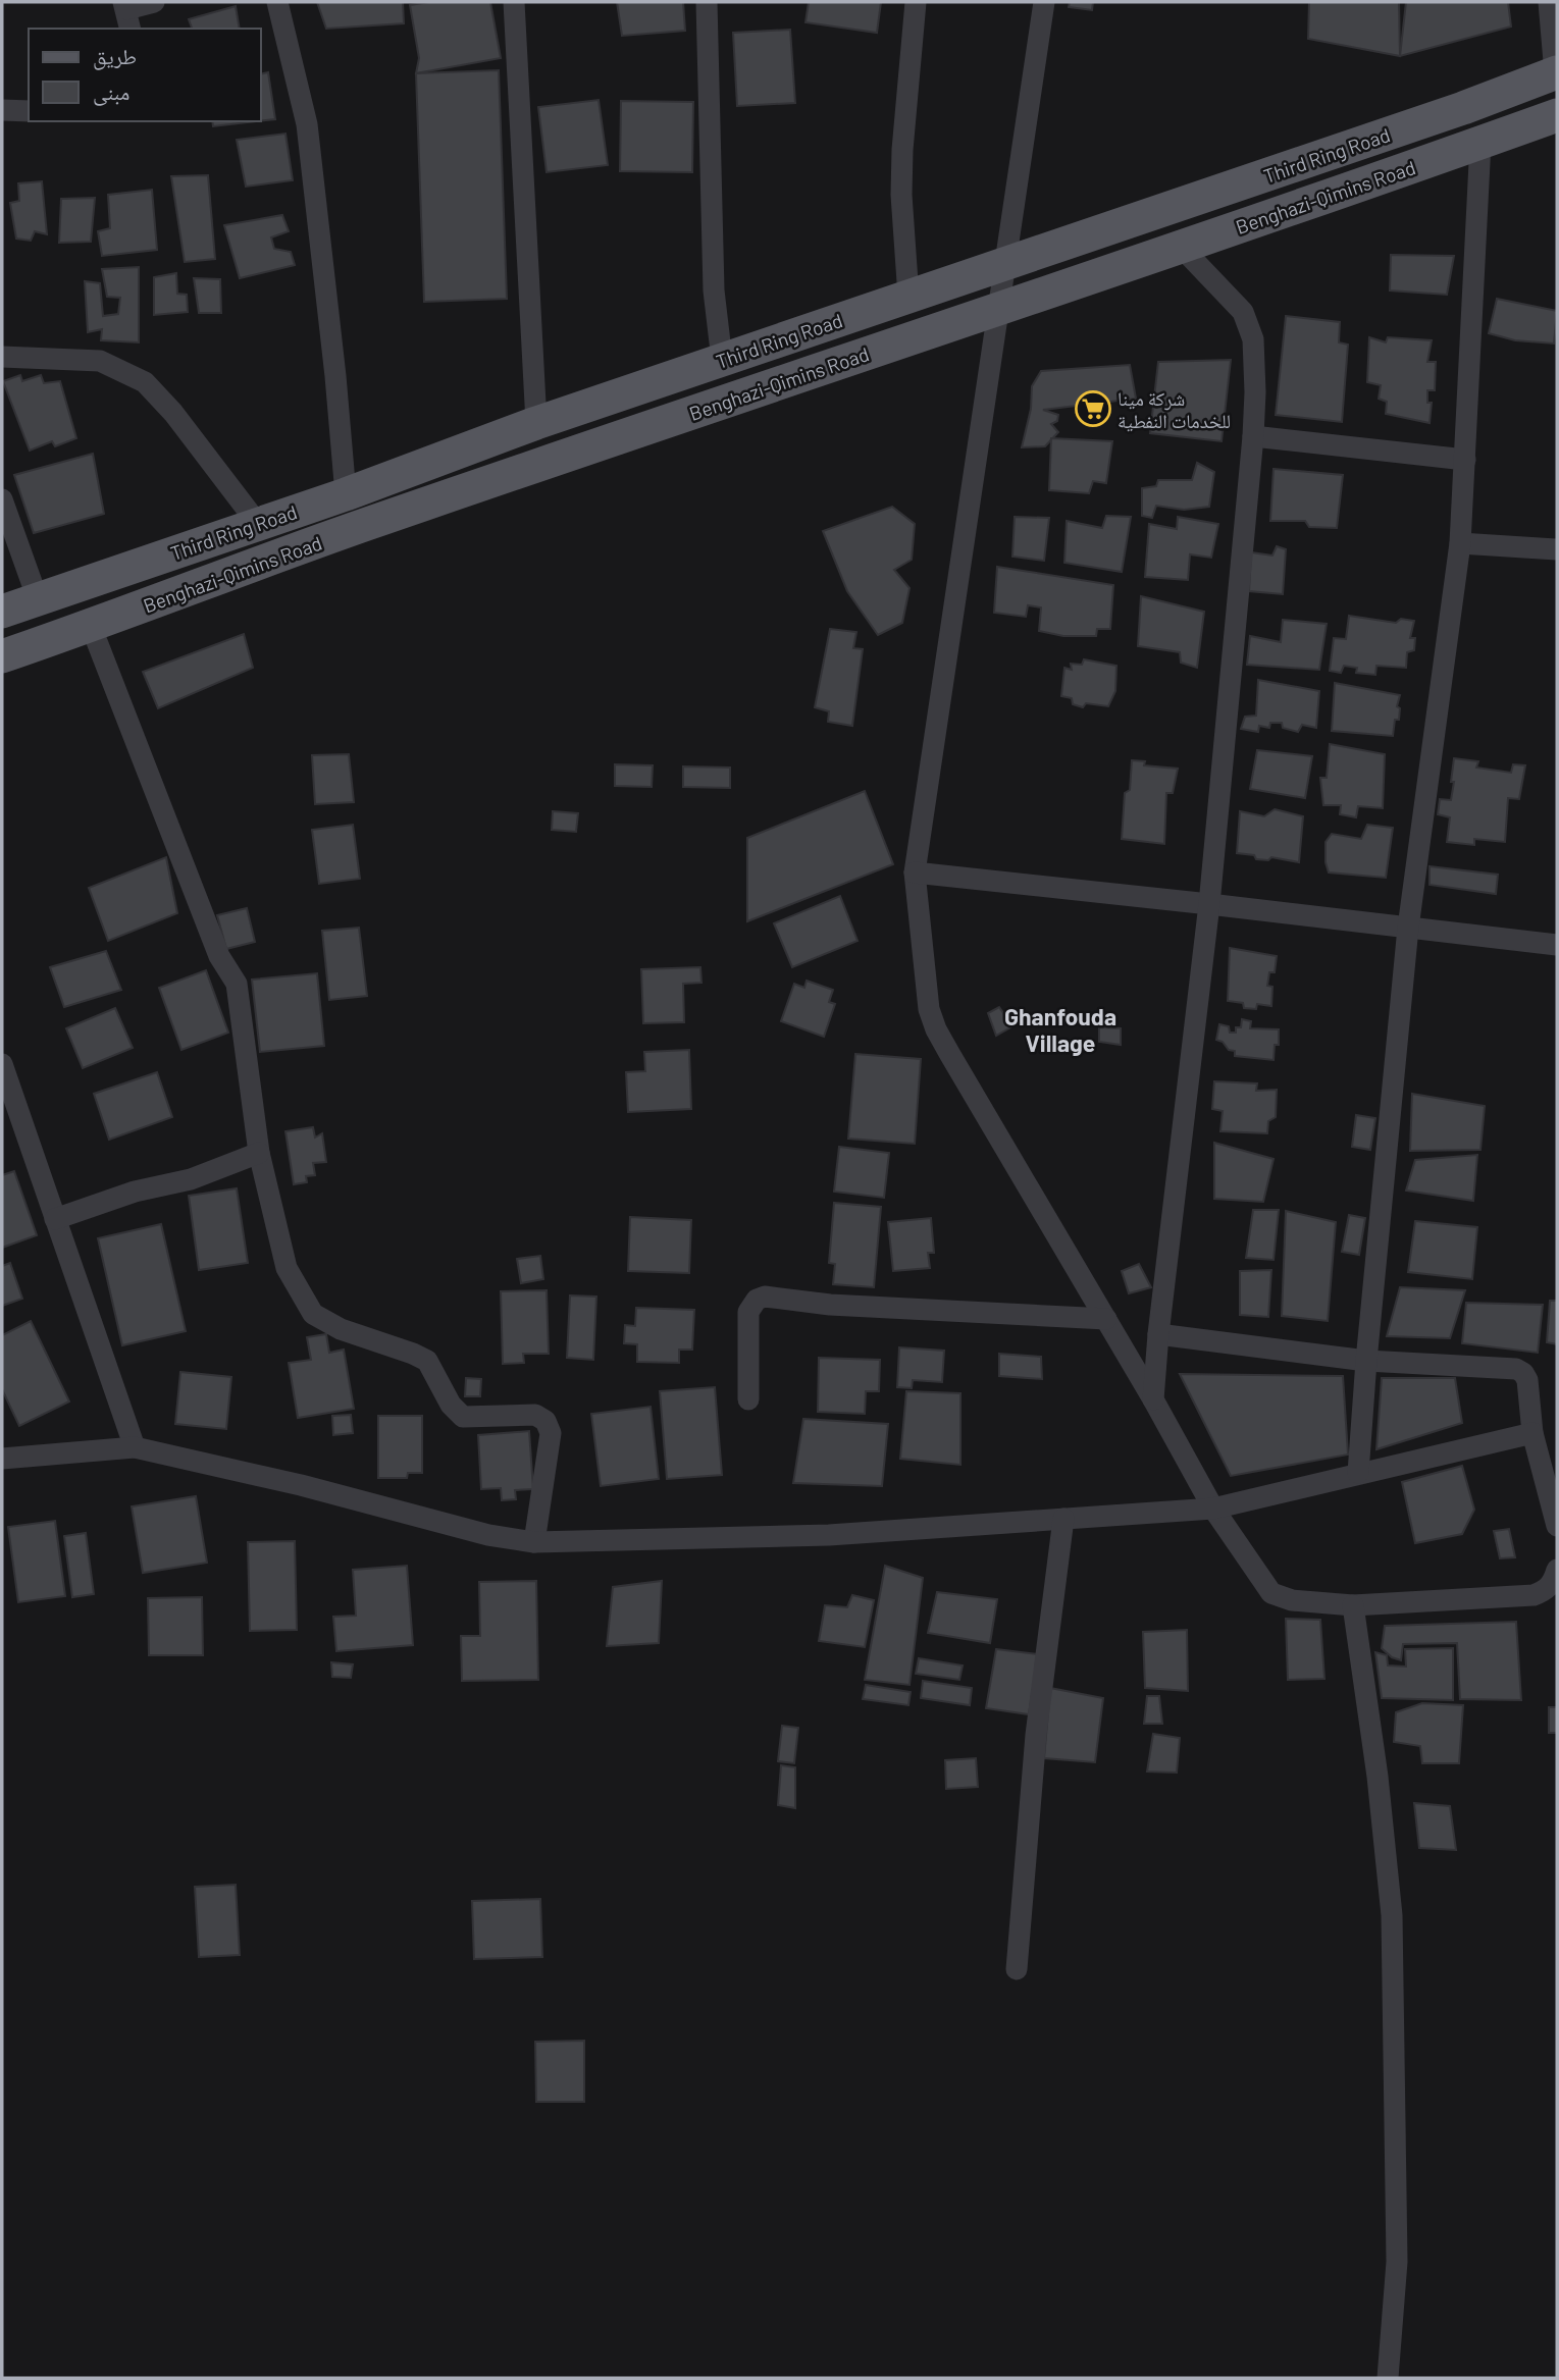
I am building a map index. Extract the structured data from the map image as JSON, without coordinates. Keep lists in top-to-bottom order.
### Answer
{
  "streets": {
    "main road": ["Third Ring Road", "Benghazi-Qimins Road"]
  },
  "districts": ["Ghanfouda Village"],
  "places": {
    "supermarket": ["شركة مينا للخدمات النفطية"]
  },
  "legend": ["طريق", "مبنى"]
}
